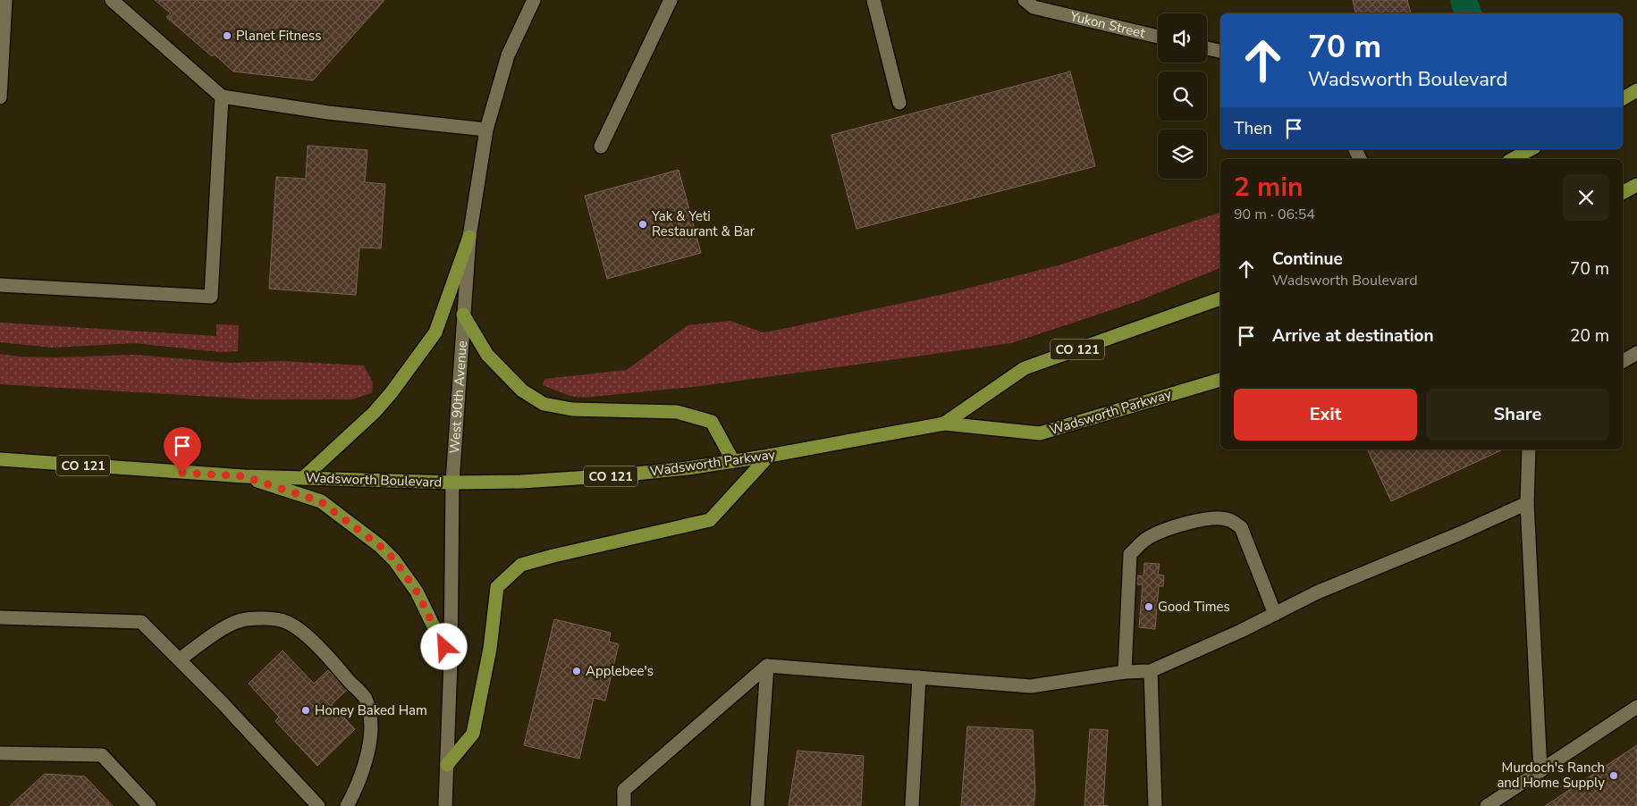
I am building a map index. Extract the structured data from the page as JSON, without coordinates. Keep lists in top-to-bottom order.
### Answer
{
  "streets": {
    "main road": ["CO 121", "Wadsworth Parkway", "Wadsworth Boulevard"],
    "street": ["Yukon Street", "West 90th Avenue"]
  },
  "crossings": [
    ["West 90th Avenue", "Wadsworth Parkway"],
    ["West 90th Avenue", "Wadsworth Boulevard"],
    ["Wadsworth Parkway", "Wadsworth Boulevard"]
  ],
  "places": [
    "Planet Fitness",
    "Yak & Yeti Restaurant & Bar",
    "Good Times",
    "Applebee's",
    "Honey Baked Ham",
    "Murdoch's Ranch and Home Supply"
  ],
  "page": {
    "turn": ["70 m", "Wadsworth Boulevard"],
    "then": "Then",
    "heading": ["2 min", "90 m · 06:54"],
    "list": [
      {
        "name": "Continue",
        "note": "Wadsworth Boulevard",
        "value": "70 m"
      },
      {
        "name": "Arrive at destination",
        "value": "20 m"
      }
    ],
    "buttons": ["Exit", "Share"]
  }
}
